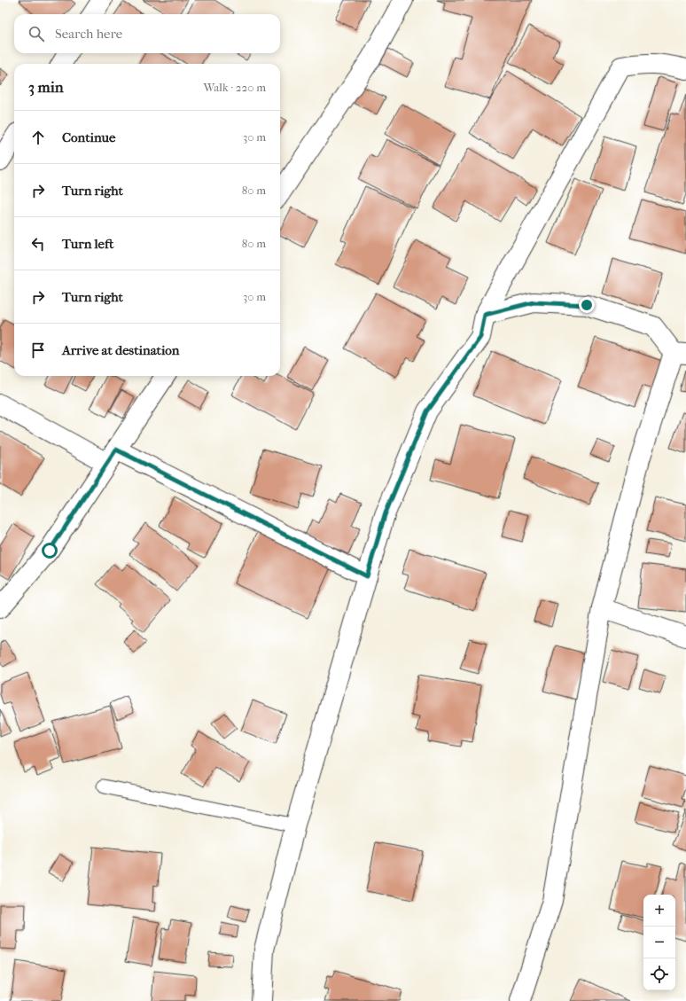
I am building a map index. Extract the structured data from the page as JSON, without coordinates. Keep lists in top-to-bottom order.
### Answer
{
  "page": {
    "search": "Search here",
    "heading": ["3 min", "Walk · 220 m"],
    "list": [
      ["Continue", "30 m"],
      ["Turn right", "80 m"],
      ["Turn left", "80 m"],
      ["Turn right", "30 m"],
      "Arrive at destination"
    ],
    "map_buttons": ["+", "−"]
  }
}
